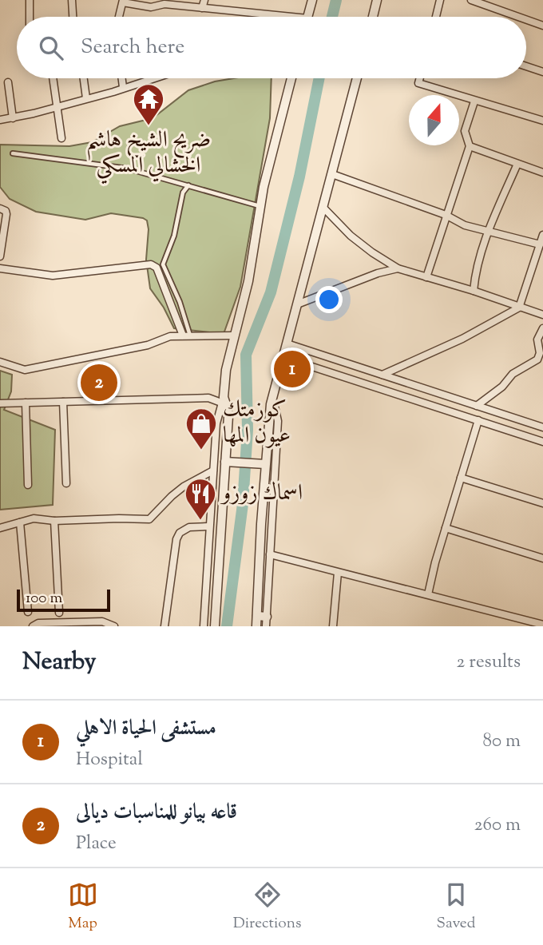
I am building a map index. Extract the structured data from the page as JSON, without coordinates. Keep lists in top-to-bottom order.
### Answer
{
  "places": {
    "temple": ["ضريح الشيخ هاشم الخشالي المسكي"],
    "shop": ["كوزمتك عيون المها"],
    "restaurant": ["اسماك زوزو"]
  },
  "scale_bar": "100 m",
  "north": "top",
  "page": {
    "search": "Search here",
    "pins": ["1", "2"],
    "scale": "100 m",
    "heading": ["Nearby", "2 results"],
    "list": [
      {
        "mark": "1",
        "name": "مستشفى الحياة الاهلي",
        "note": "Hospital",
        "value": "80 m"
      },
      {
        "mark": "2",
        "name": "قاعه بيانو للمناسبات ديالى",
        "note": "Place",
        "value": "260 m"
      }
    ],
    "nav": ["Map", "Directions", "Saved"]
  }
}
